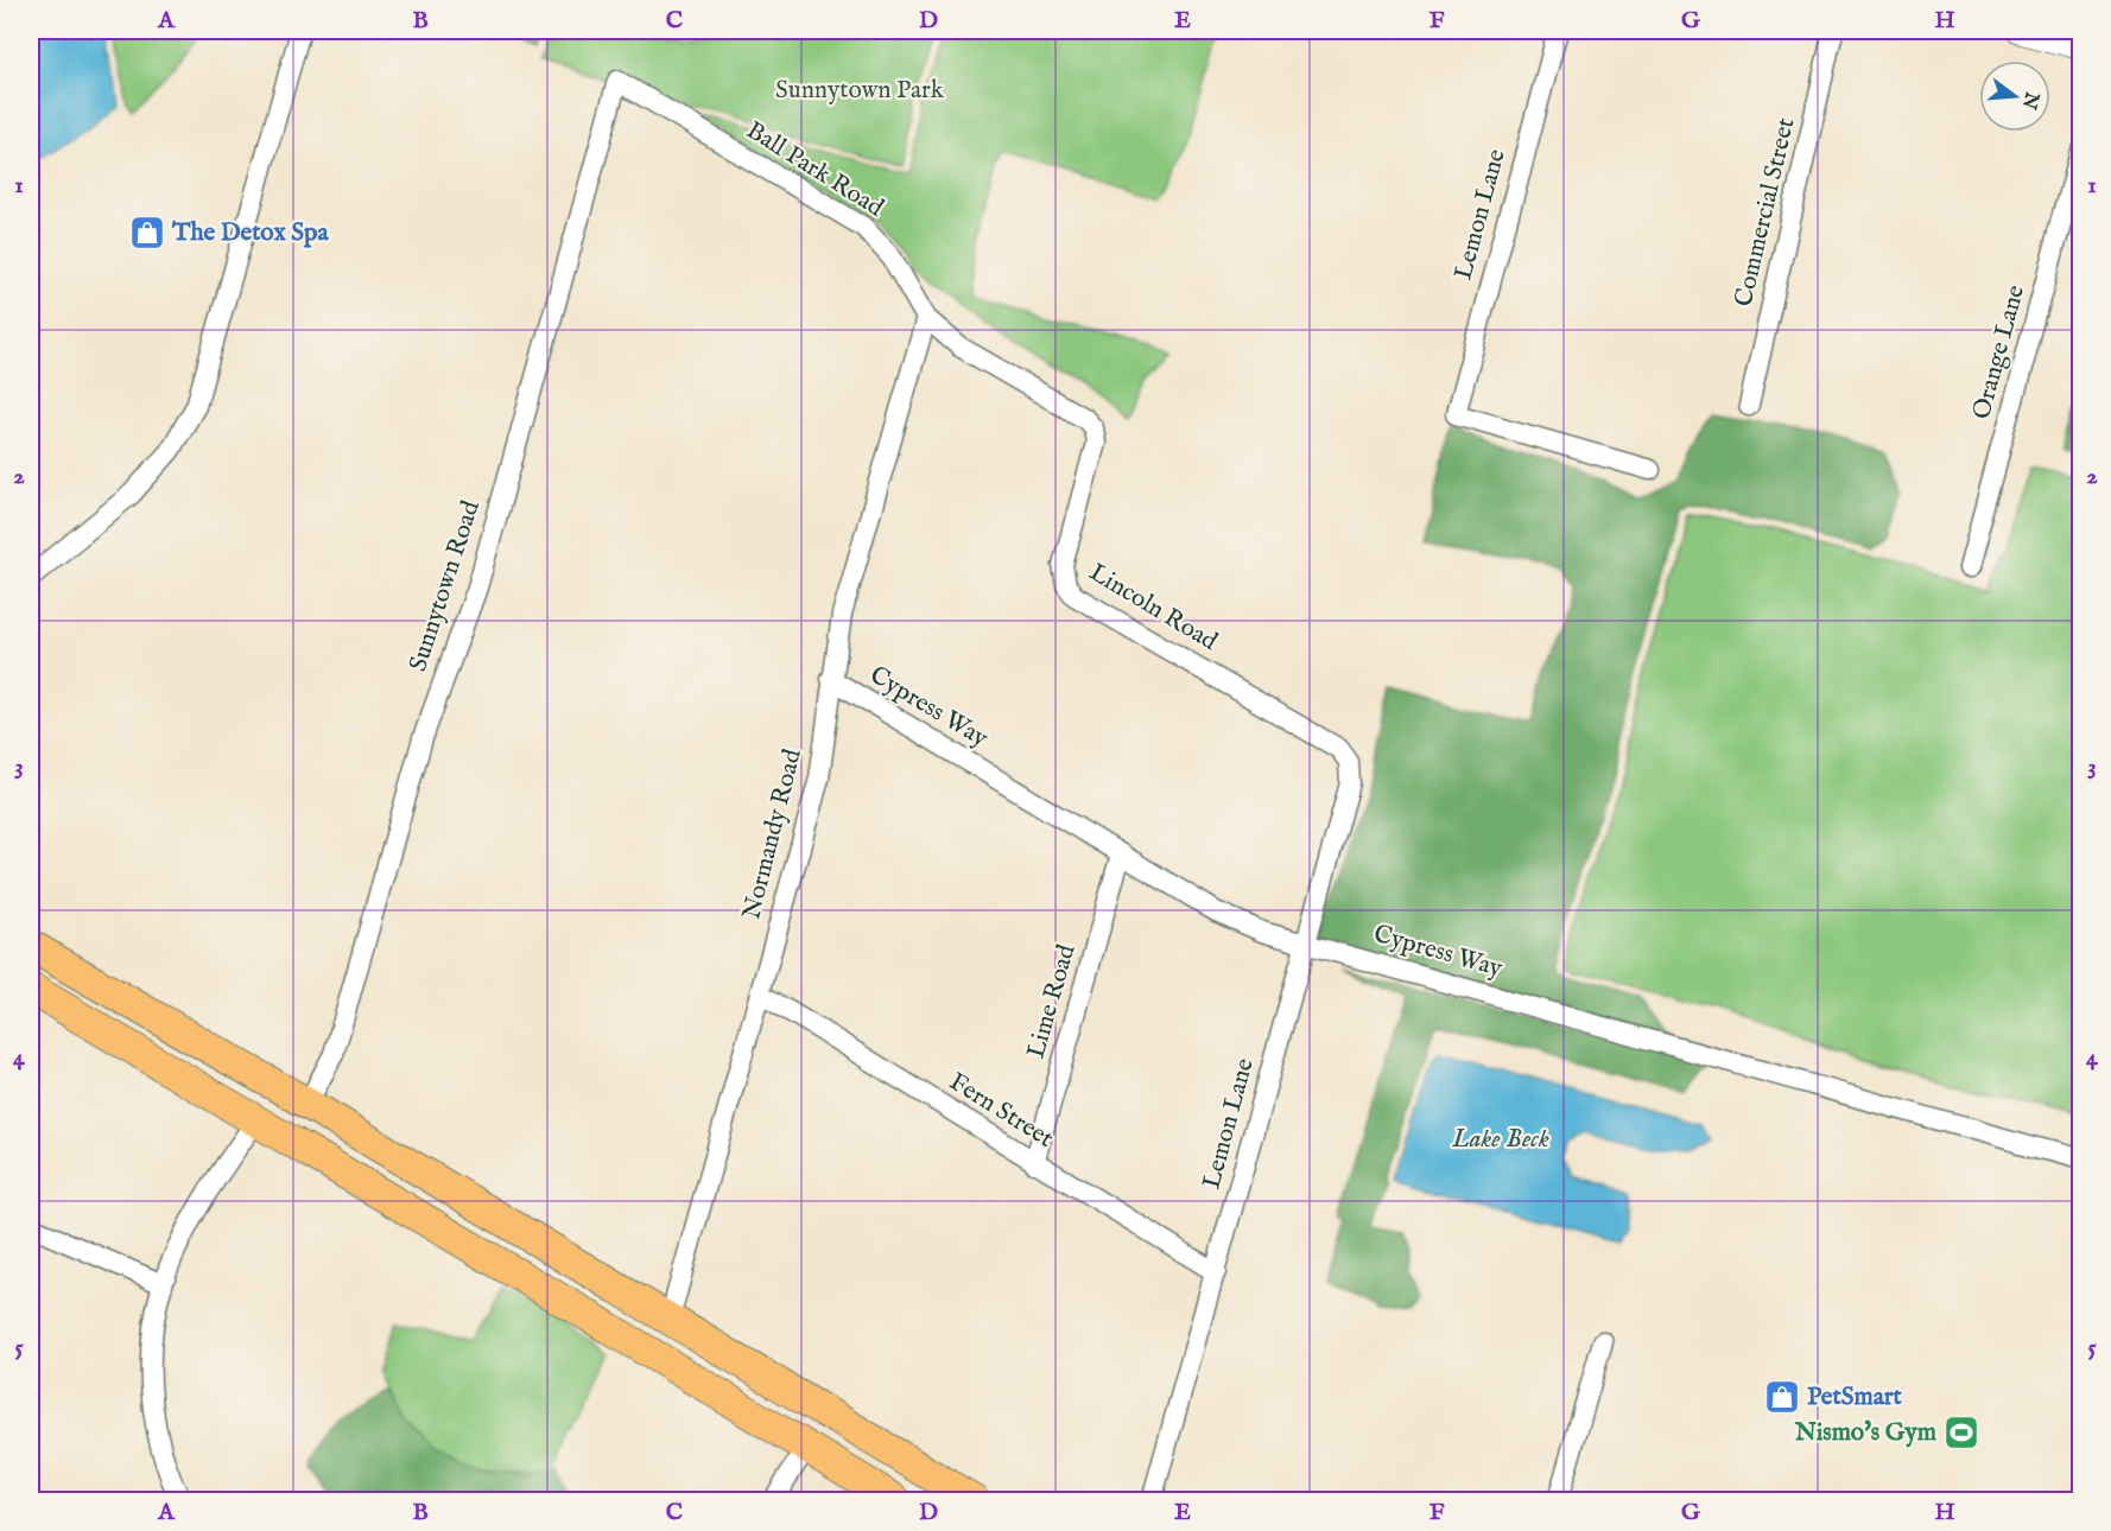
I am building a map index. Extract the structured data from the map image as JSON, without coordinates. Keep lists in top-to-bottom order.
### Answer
{
  "streets": {
    "street": [
      "Ball Park Road",
      "Commercial Street",
      "Lemon Lane",
      "Orange Lane",
      "Sunnytown Road",
      "Lincoln Road",
      "Cypress Way",
      "Normandy Road",
      "Lime Road",
      "Fern Street"
    ]
  },
  "crossings": [
    ["Ball Park Road", "Sunnytown Road"],
    ["Ball Park Road", "Lincoln Road"],
    ["Ball Park Road", "Normandy Road"],
    ["Lemon Lane", "Lincoln Road"],
    ["Lemon Lane", "Cypress Way"],
    ["Lemon Lane", "Fern Street"],
    ["Cypress Way", "Normandy Road"],
    ["Cypress Way", "Lime Road"],
    ["Normandy Road", "Fern Street"],
    ["Lime Road", "Fern Street"]
  ],
  "water": ["Lake Beck"],
  "parks": ["Sunnytown Park"],
  "places": {
    "shop": ["The Detox Spa", "PetSmart"],
    "sports": ["Nismo's Gym"]
  },
  "north": "right",
  "grid": {
    "columns": [
      "A",
      "B",
      "C",
      "D",
      "E",
      "F",
      "G",
      "H"
    ],
    "rows": [
      "1",
      "2",
      "3",
      "4",
      "5"
    ]
  }
}
